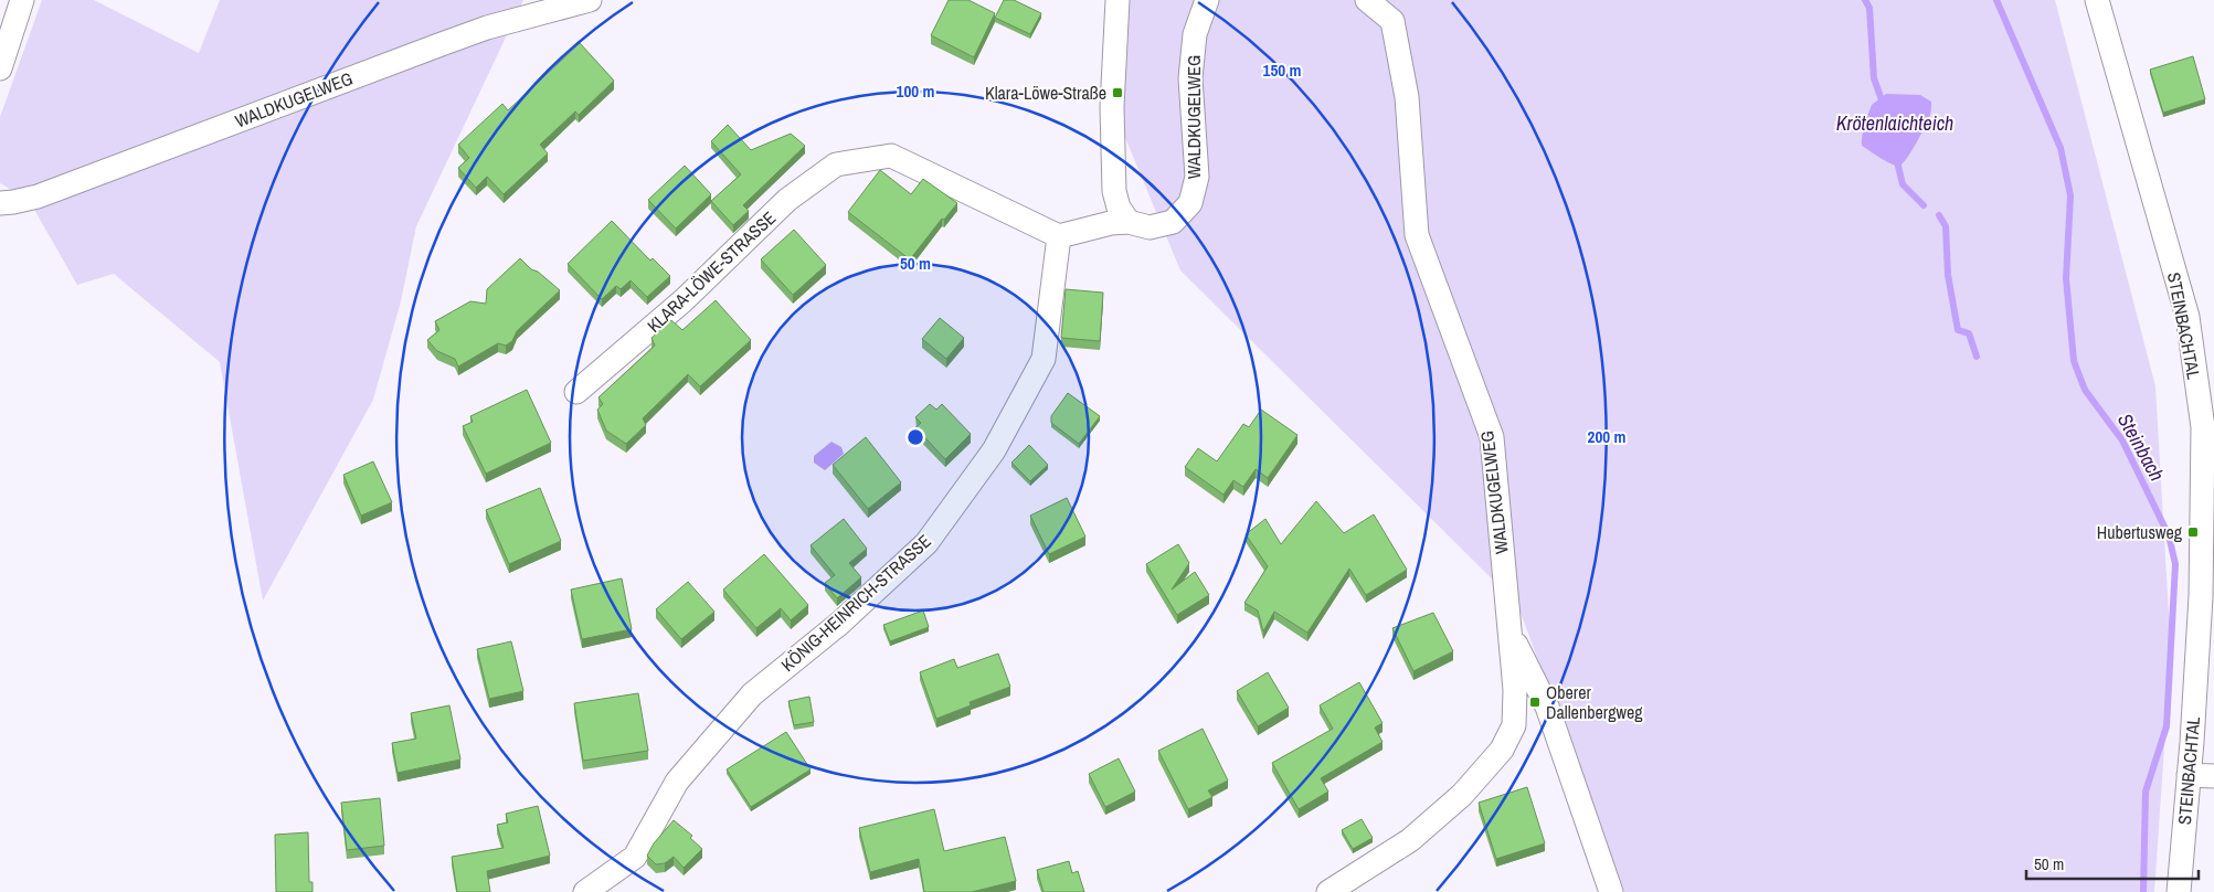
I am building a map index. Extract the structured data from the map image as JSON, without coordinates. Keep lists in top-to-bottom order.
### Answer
{
  "streets": {
    "street": [
      "WALDKUGELWEG",
      "KLARA-LÖWE-STRASSE",
      "STEINBACHTAL",
      "KÖNIG-HEINRICH-STRASSE"
    ]
  },
  "crossings": [
    ["KLARA-LÖWE-STRASSE", "KÖNIG-HEINRICH-STRASSE"]
  ],
  "water": ["Krötenlaichteich", "Steinbach"],
  "places": {
    "transit": ["Klara-Löwe-Straße", "Hubertusweg", "Oberer Dallenbergweg"]
  },
  "scale_bar": "50 m",
  "rings": [
    "150 m",
    "100 m",
    "50 m",
    "200 m"
  ]
}
